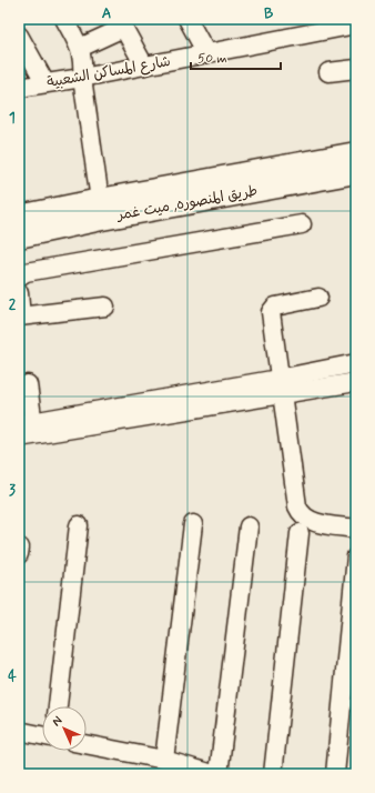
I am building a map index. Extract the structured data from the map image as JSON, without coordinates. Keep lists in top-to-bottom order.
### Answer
{
  "streets": {
    "main road": ["طريق المنصوره, ميت غمر"],
    "street": ["شارع المساكن الشعبية"]
  },
  "scale_bar": "50 m",
  "north": "top left",
  "grid": {
    "columns": ["A", "B"],
    "rows": [
      "1",
      "2",
      "3",
      "4"
    ]
  }
}
